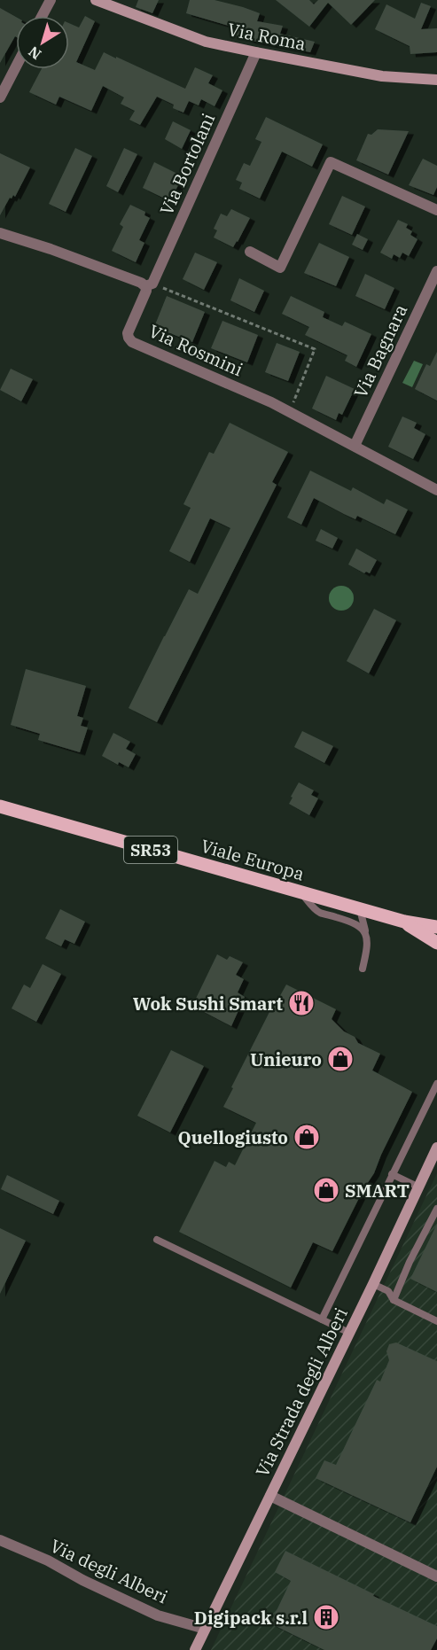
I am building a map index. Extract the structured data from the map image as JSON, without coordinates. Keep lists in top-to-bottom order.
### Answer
{
  "streets": {
    "main road": [
      "Via Roma",
      "SR53",
      "Viale Europa",
      "Via Strada degli Alberi"
    ],
    "street": [
      "Via Bortolani",
      "Via Rosmini",
      "Via Bagnara",
      "Via degli Alberi"
    ]
  },
  "crossings": [
    ["Via Roma", "Via Bortolani"],
    ["Via Bortolani", "Via Rosmini"],
    ["Via Rosmini", "Via Bagnara"],
    ["Via Strada degli Alberi", "Via degli Alberi"]
  ],
  "places": {
    "restaurant": ["Wok Sushi Smart"],
    "shop": ["Unieuro", "Quellogiusto", "SMART"],
    "building": ["Digipack s.r.l"]
  },
  "north": "bottom left"
}
